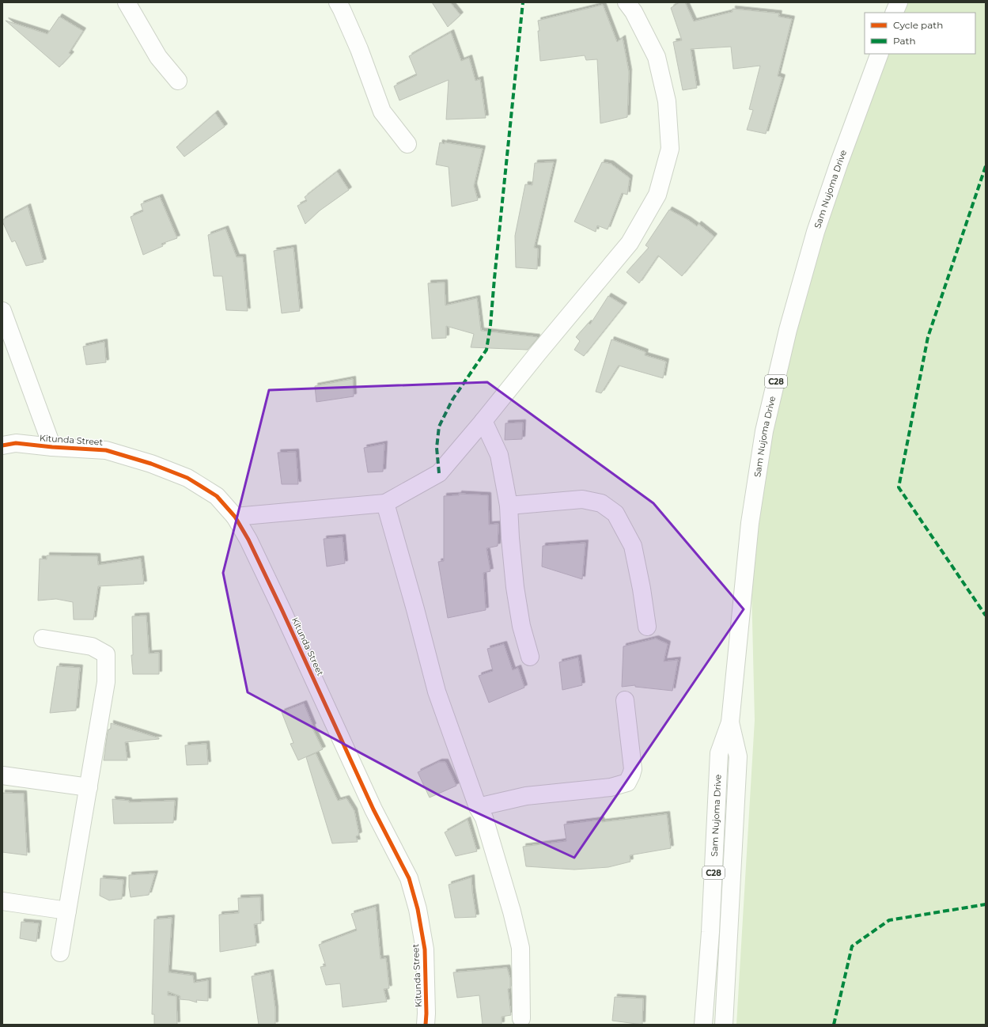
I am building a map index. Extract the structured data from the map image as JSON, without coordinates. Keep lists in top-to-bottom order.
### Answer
{
  "streets": {
    "main road": ["Sam Nujoma Drive", "C28", "Kitunda Street"]
  },
  "legend": ["Cycle path", "Path"]
}
